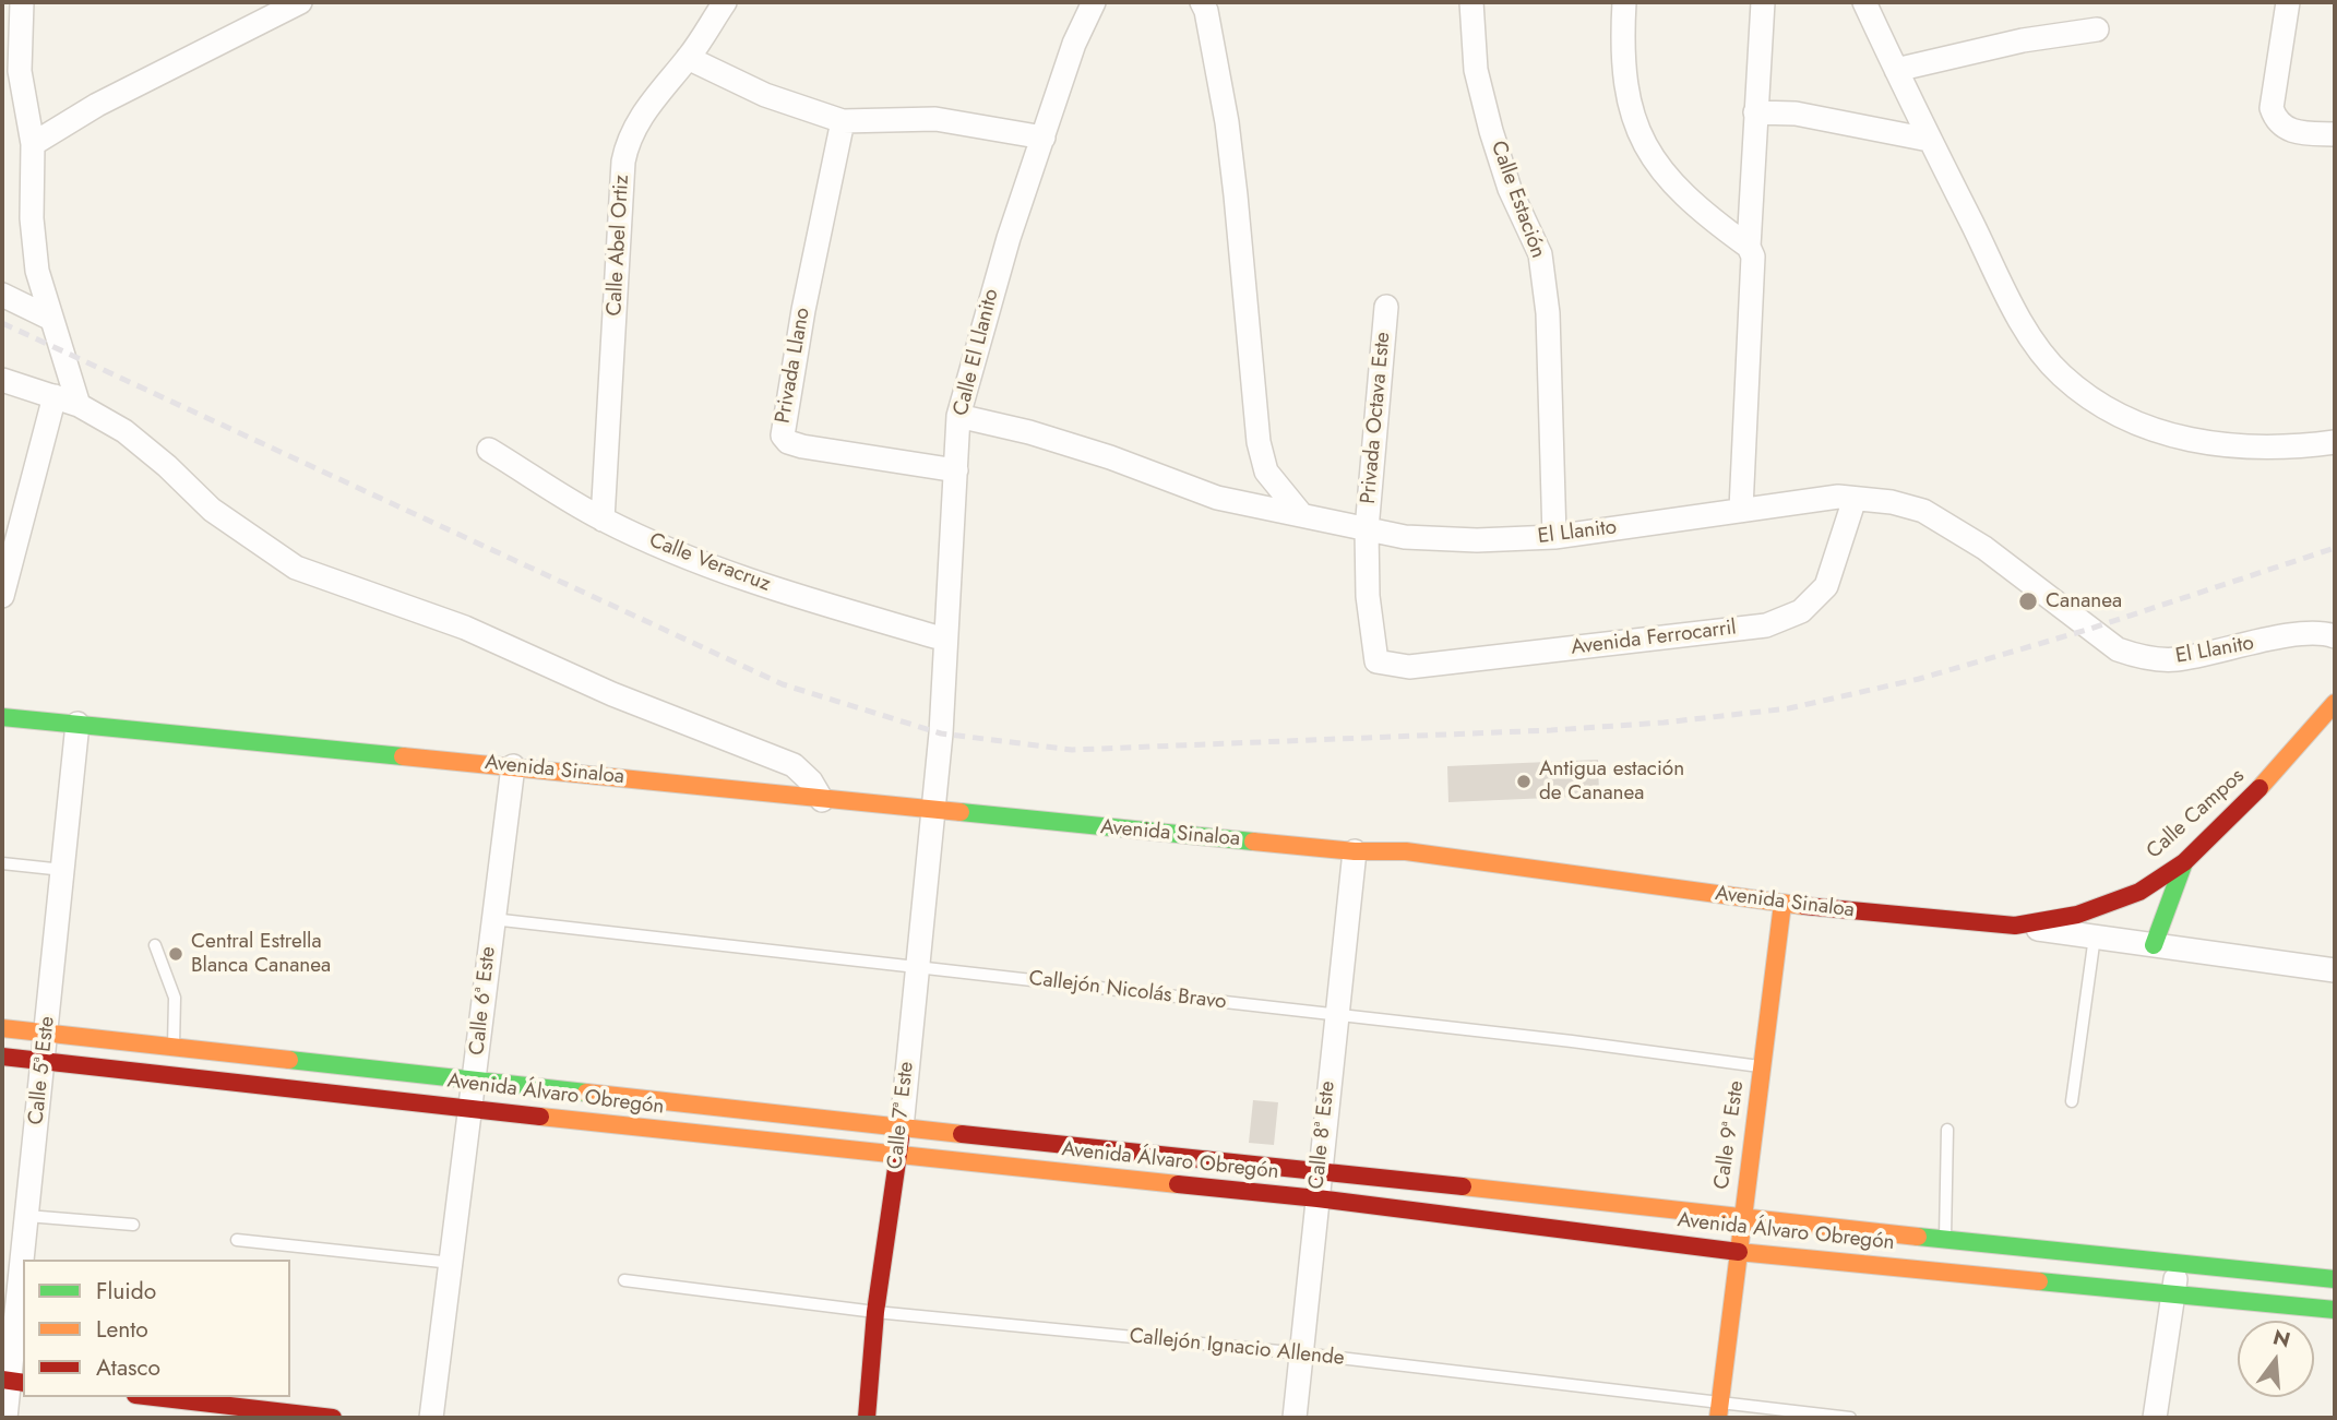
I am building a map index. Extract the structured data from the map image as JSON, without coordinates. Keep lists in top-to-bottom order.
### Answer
{
  "streets": {
    "street": [
      "Calle Estación",
      "Calle Abel Ortiz",
      "Calle El Llanito",
      "Privada Llano",
      "Privada Octava Este",
      "El Llanito",
      "Calle Veracruz",
      "Avenida Ferrocarril",
      "Avenida Sinaloa",
      "Calle Campos",
      "Calle 6ª Este",
      "Calle 5ª Este",
      "Avenida Álvaro Obregón",
      "Calle 7ª Este",
      "Calle 8ª Este",
      "Calle 9ª Este"
    ],
    "lane": ["Callejón Nicolás Bravo", "Callejón Ignacio Allende"]
  },
  "crossings": [
    ["Calle Estación", "El Llanito"],
    ["Calle Abel Ortiz", "Calle Veracruz"],
    ["Calle El Llanito", "Privada Llano"],
    ["Calle El Llanito", "El Llanito"],
    ["Calle El Llanito", "Calle Veracruz"],
    ["Calle El Llanito", "Avenida Sinaloa"],
    ["Calle El Llanito", "Calle 7ª Este"],
    ["Privada Octava Este", "El Llanito"],
    ["Privada Octava Este", "Avenida Ferrocarril"],
    ["El Llanito", "Avenida Ferrocarril"],
    ["Avenida Sinaloa", "Calle Campos"],
    ["Avenida Sinaloa", "Calle 6ª Este"],
    ["Avenida Sinaloa", "Calle 5ª Este"],
    ["Avenida Sinaloa", "Calle 7ª Este"],
    ["Avenida Sinaloa", "Calle 8ª Este"],
    ["Avenida Sinaloa", "Calle 9ª Este"],
    ["Callejón Nicolás Bravo", "Calle 6ª Este"],
    ["Callejón Nicolás Bravo", "Calle 7ª Este"],
    ["Callejón Nicolás Bravo", "Calle 8ª Este"],
    ["Callejón Nicolás Bravo", "Calle 9ª Este"],
    ["Calle 6ª Este", "Avenida Álvaro Obregón"],
    ["Calle 5ª Este", "Avenida Álvaro Obregón"],
    ["Avenida Álvaro Obregón", "Calle 7ª Este"],
    ["Avenida Álvaro Obregón", "Calle 8ª Este"],
    ["Avenida Álvaro Obregón", "Calle 9ª Este"],
    ["Calle 7ª Este", "Callejón Ignacio Allende"],
    ["Calle 8ª Este", "Callejón Ignacio Allende"],
    ["Calle 9ª Este", "Callejón Ignacio Allende"]
  ],
  "places": ["Cananea", "Antigua estación de Cananea", "Central Estrella Blanca Cananea"],
  "legend": ["Fluido", "Lento", "Atasco"],
  "north": "top"
}
